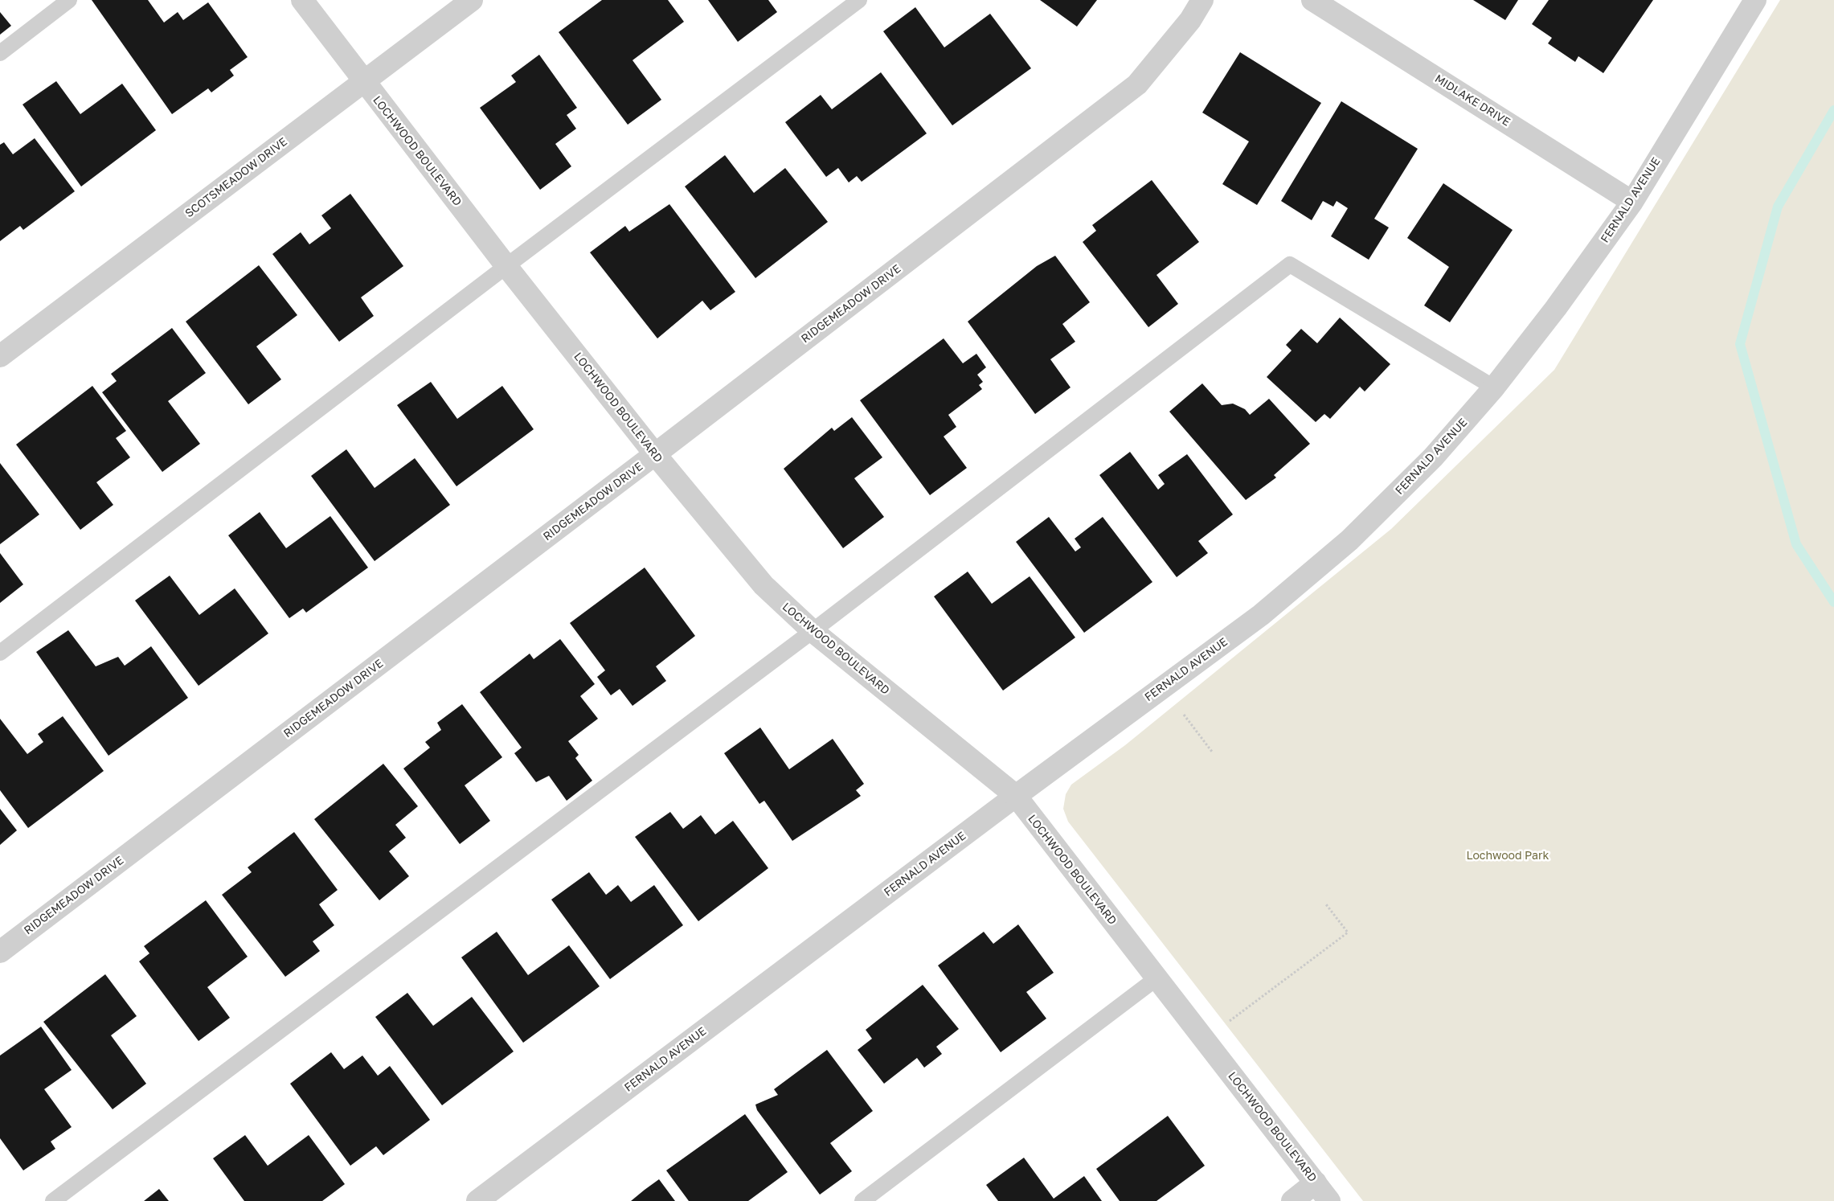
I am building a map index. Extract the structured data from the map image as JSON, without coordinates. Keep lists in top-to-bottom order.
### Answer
{
  "streets": {
    "street": [
      "MIDLAKE DRIVE",
      "LOCHWOOD BOULEVARD",
      "SCOTSMEADOW DRIVE",
      "FERNALD AVENUE",
      "RIDGEMEADOW DRIVE"
    ]
  },
  "crossings": [
    ["MIDLAKE DRIVE", "FERNALD AVENUE"],
    ["LOCHWOOD BOULEVARD", "SCOTSMEADOW DRIVE"],
    ["LOCHWOOD BOULEVARD", "FERNALD AVENUE"],
    ["LOCHWOOD BOULEVARD", "RIDGEMEADOW DRIVE"]
  ],
  "parks": ["Lochwood Park"]
}
